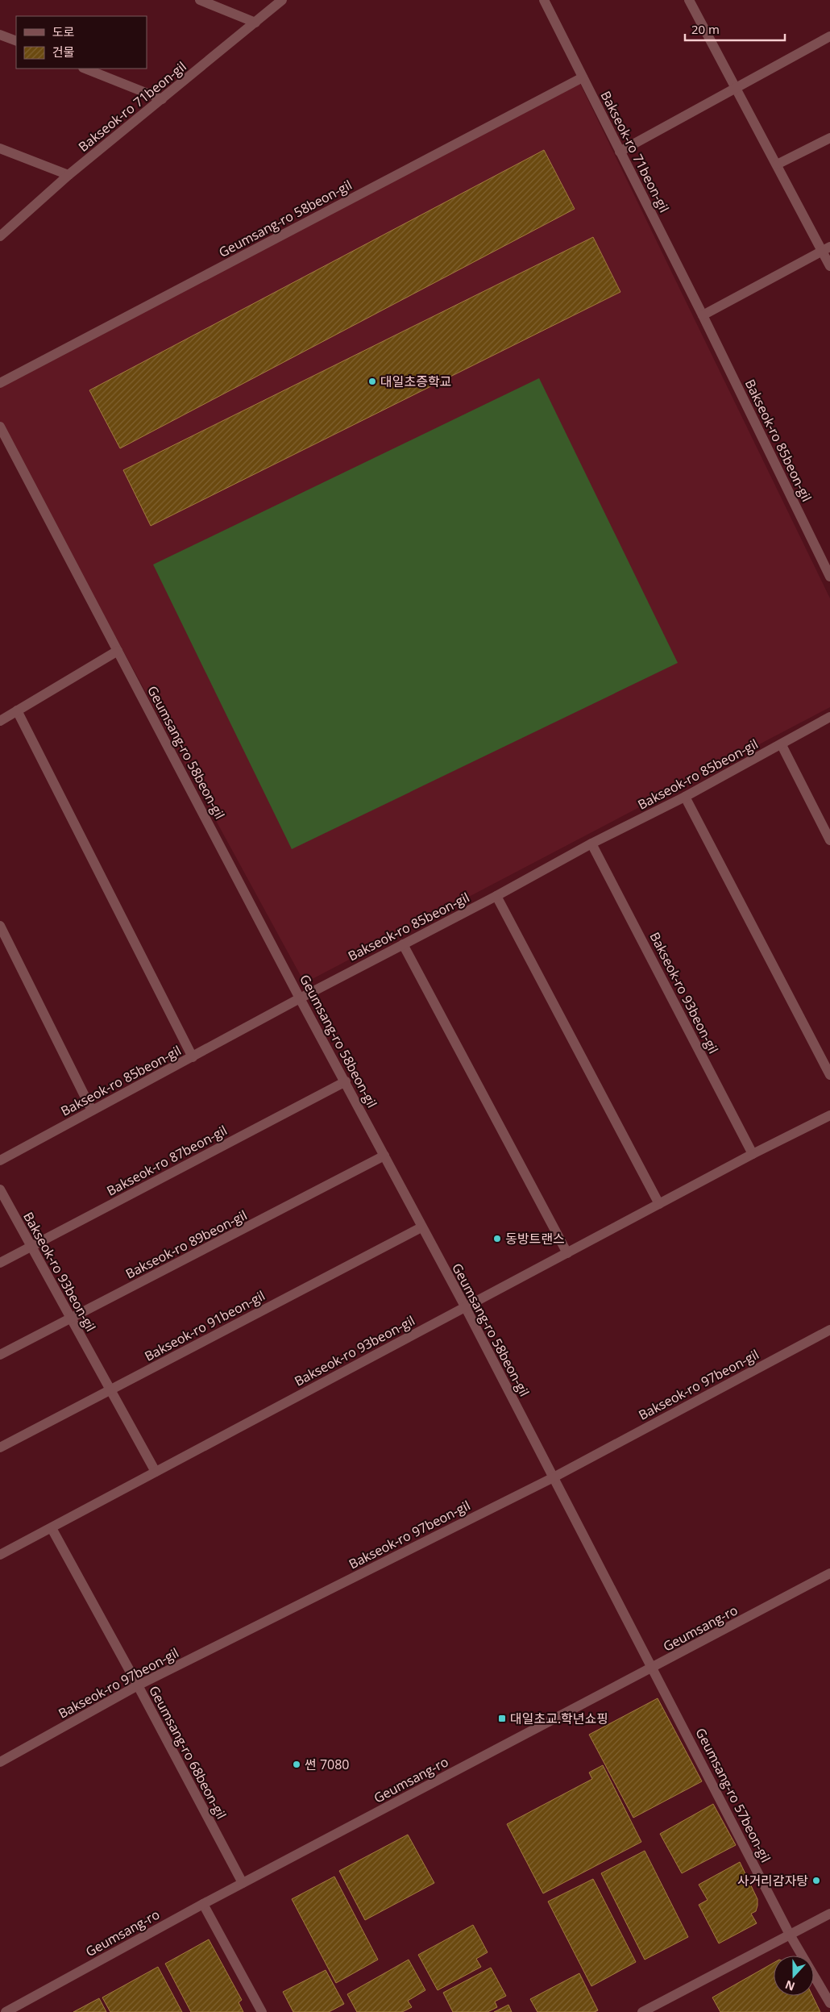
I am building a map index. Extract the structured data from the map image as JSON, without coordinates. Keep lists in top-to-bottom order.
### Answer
{
  "streets": {
    "street": [
      "Bakseok-ro 71beon-gil",
      "Geumsang-ro 58beon-gil",
      "Bakseok-ro 85beon-gil",
      "Bakseok-ro 93beon-gil",
      "Bakseok-ro 87beon-gil",
      "Bakseok-ro 89beon-gil",
      "Bakseok-ro 91beon-gil",
      "Bakseok-ro 97beon-gil",
      "Geumsang-ro",
      "Geumsang-ro 68beon-gil",
      "Geumsang-ro 57beon-gil"
    ]
  },
  "crossings": [
    ["Bakseok-ro 71beon-gil", "Geumsang-ro 58beon-gil"],
    ["Bakseok-ro 71beon-gil", "Bakseok-ro 85beon-gil"],
    ["Geumsang-ro 58beon-gil", "Bakseok-ro 85beon-gil"],
    ["Geumsang-ro 58beon-gil", "Bakseok-ro 93beon-gil"],
    ["Geumsang-ro 58beon-gil", "Bakseok-ro 87beon-gil"],
    ["Geumsang-ro 58beon-gil", "Bakseok-ro 89beon-gil"],
    ["Geumsang-ro 58beon-gil", "Bakseok-ro 91beon-gil"],
    ["Geumsang-ro 58beon-gil", "Bakseok-ro 97beon-gil"],
    ["Geumsang-ro 58beon-gil", "Geumsang-ro"],
    ["Geumsang-ro 58beon-gil", "Geumsang-ro 57beon-gil"],
    ["Bakseok-ro 85beon-gil", "Bakseok-ro 93beon-gil"],
    ["Bakseok-ro 93beon-gil", "Bakseok-ro 87beon-gil"],
    ["Bakseok-ro 93beon-gil", "Bakseok-ro 89beon-gil"],
    ["Bakseok-ro 93beon-gil", "Bakseok-ro 91beon-gil"],
    ["Bakseok-ro 93beon-gil", "Geumsang-ro 68beon-gil"],
    ["Bakseok-ro 97beon-gil", "Geumsang-ro 68beon-gil"],
    ["Geumsang-ro", "Geumsang-ro 68beon-gil"],
    ["Geumsang-ro", "Geumsang-ro 57beon-gil"]
  ],
  "places": {
    "other": [
      "대일초증학교",
      "동방트랜스",
      "썬 7080",
      "사거리감자탕"
    ],
    "transit": ["대일초교.학년쇼핑"]
  },
  "legend": ["도로", "건물"],
  "scale_bar": "20 m",
  "north": "bottom"
}
